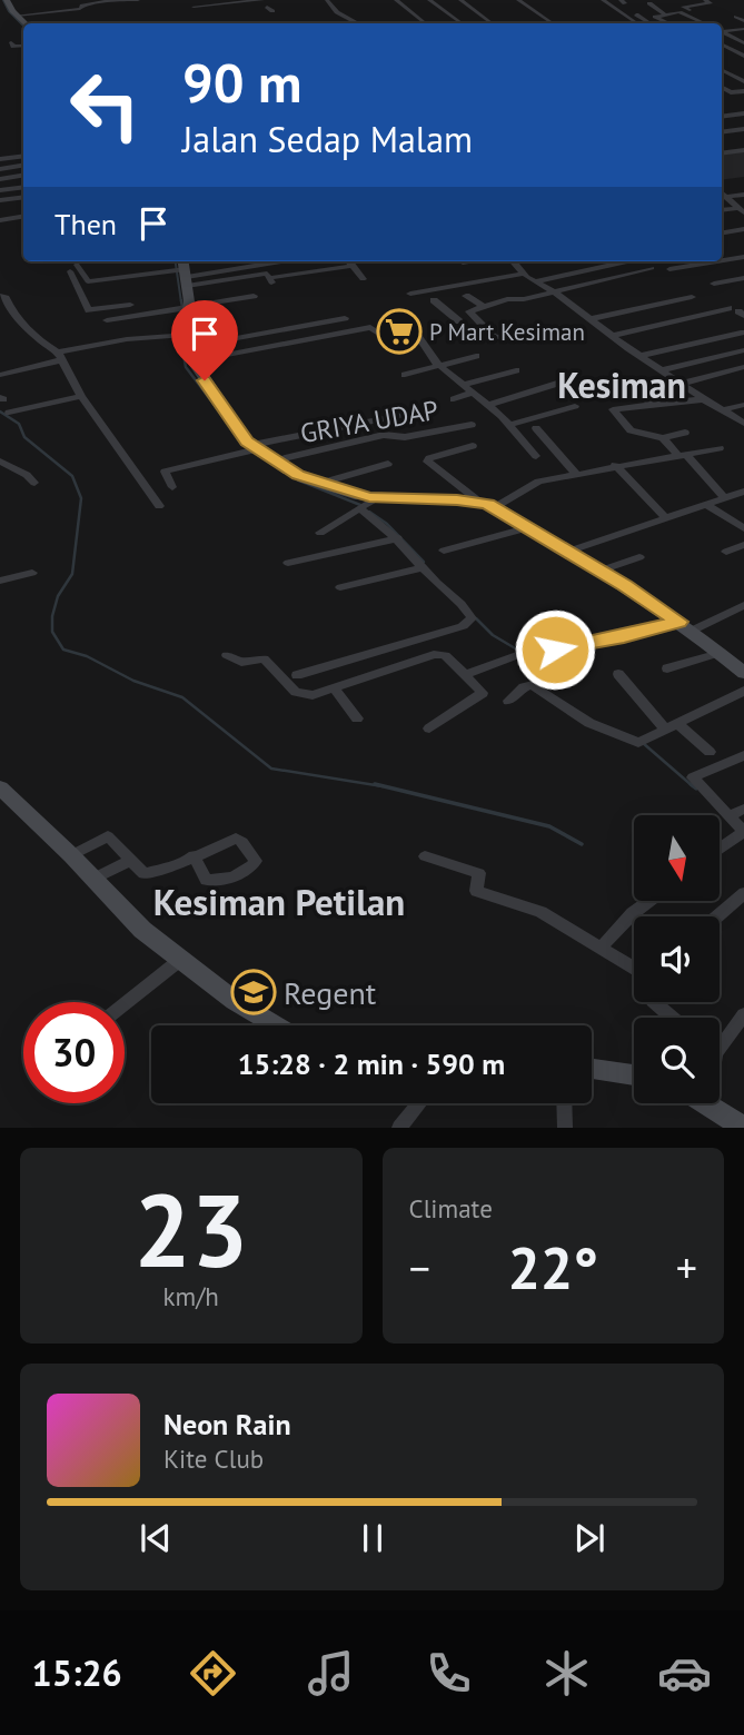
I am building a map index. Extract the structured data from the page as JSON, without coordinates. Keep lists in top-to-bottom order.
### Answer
{
  "streets": {
    "street": ["GRIYA UDAP"]
  },
  "districts": ["Kesiman", "Kesiman Petilan"],
  "places": {
    "supermarket": ["P Mart Kesiman"],
    "school or university": ["Regent"]
  },
  "north": "bottom",
  "page": {
    "turn": ["90 m", "Jalan Sedap Malam"],
    "then": "Then",
    "limit": "30",
    "trip": "15:28 · 2 min · 590 m",
    "tile": [
      ["23", "km/h"],
      "Climate"
    ],
    "heat": ["−", "22°", "+"],
    "song": ["Neon Rain", "Kite Club"],
    "tabs": "15:26"
  }
}
